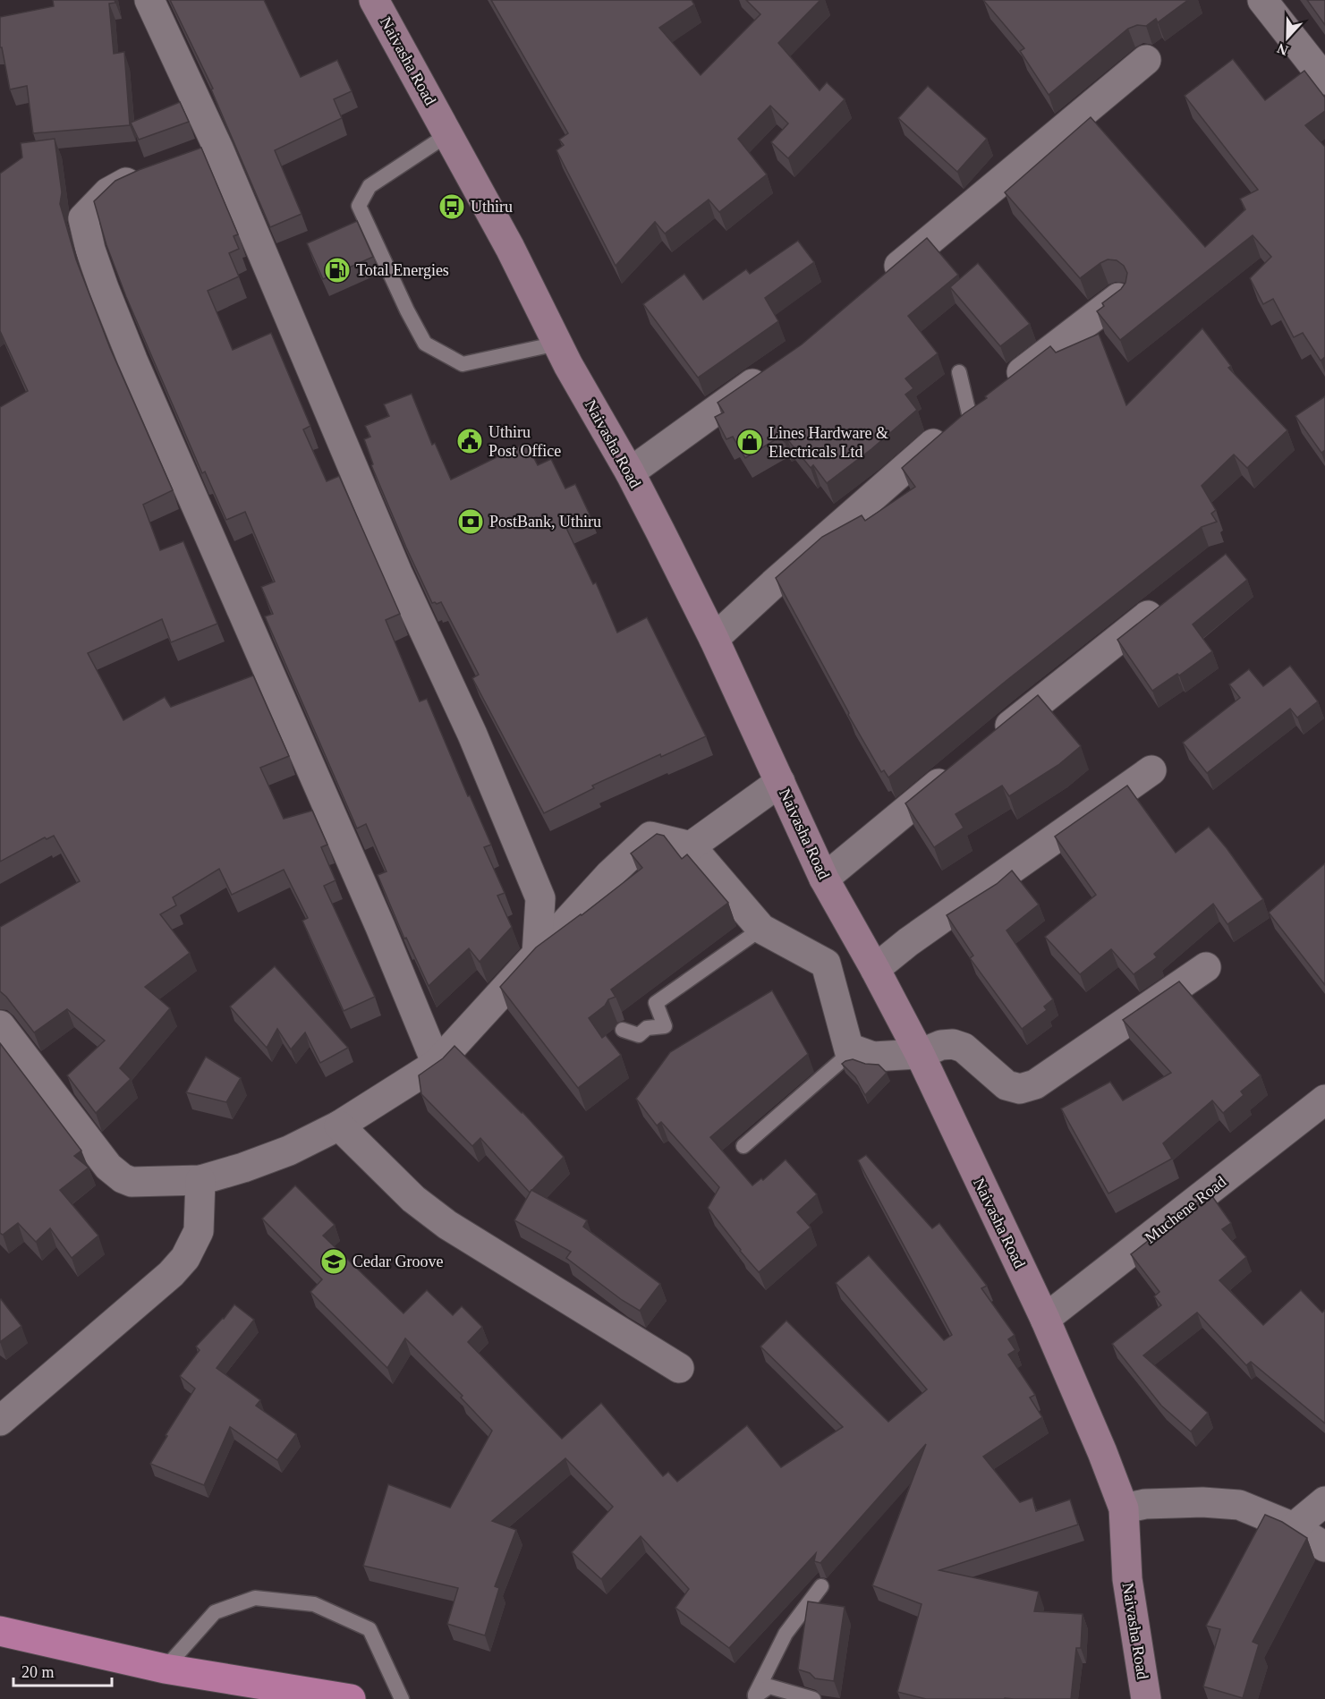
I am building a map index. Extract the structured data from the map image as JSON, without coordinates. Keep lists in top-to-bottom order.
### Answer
{
  "streets": {
    "main road": ["Naivasha Road"],
    "street": ["Muchene Road"]
  },
  "crossings": [
    ["Naivasha Road", "Muchene Road"]
  ],
  "places": {
    "bus stop": ["Uthiru"],
    "fuel station": ["Total Energies"],
    "public building": ["Uthiru Post Office"],
    "shop": ["Lines Hardware & Electricals Ltd"],
    "bank": ["PostBank, Uthiru"],
    "school or university": ["Cedar Groove"]
  },
  "scale_bar": "20 m",
  "north": "bottom"
}
